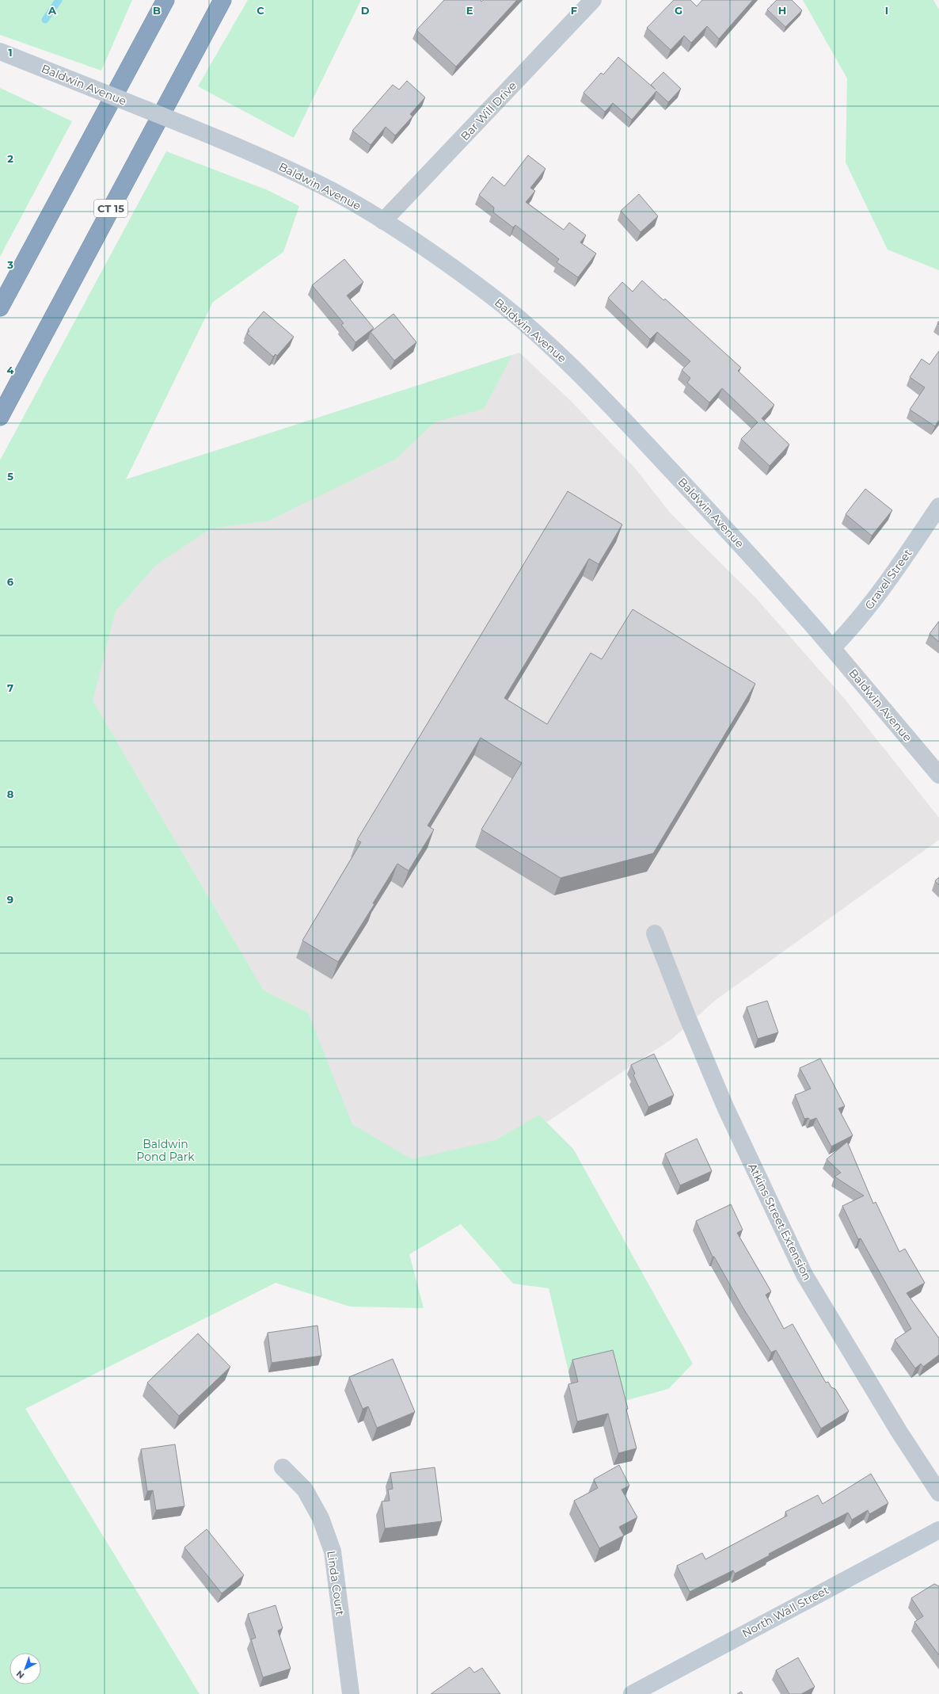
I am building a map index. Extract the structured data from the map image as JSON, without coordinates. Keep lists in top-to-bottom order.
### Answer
{
  "streets": {
    "highway": ["CT 15"],
    "street": [
      "Baldwin Avenue",
      "Bar Will Drive",
      "Gravel Street",
      "Atkins Street Extension",
      "Linda Court",
      "North Wall Street"
    ]
  },
  "crossings": [
    ["Baldwin Avenue", "Bar Will Drive"],
    ["Baldwin Avenue", "Gravel Street"]
  ],
  "parks": ["Baldwin Pond Park"],
  "north": "bottom left",
  "grid": {
    "columns": [
      "A",
      "B",
      "C",
      "D",
      "E",
      "F",
      "G",
      "H",
      "I"
    ],
    "rows": [
      "1",
      "2",
      "3",
      "4",
      "5",
      "6",
      "7",
      "8",
      "9"
    ]
  }
}
